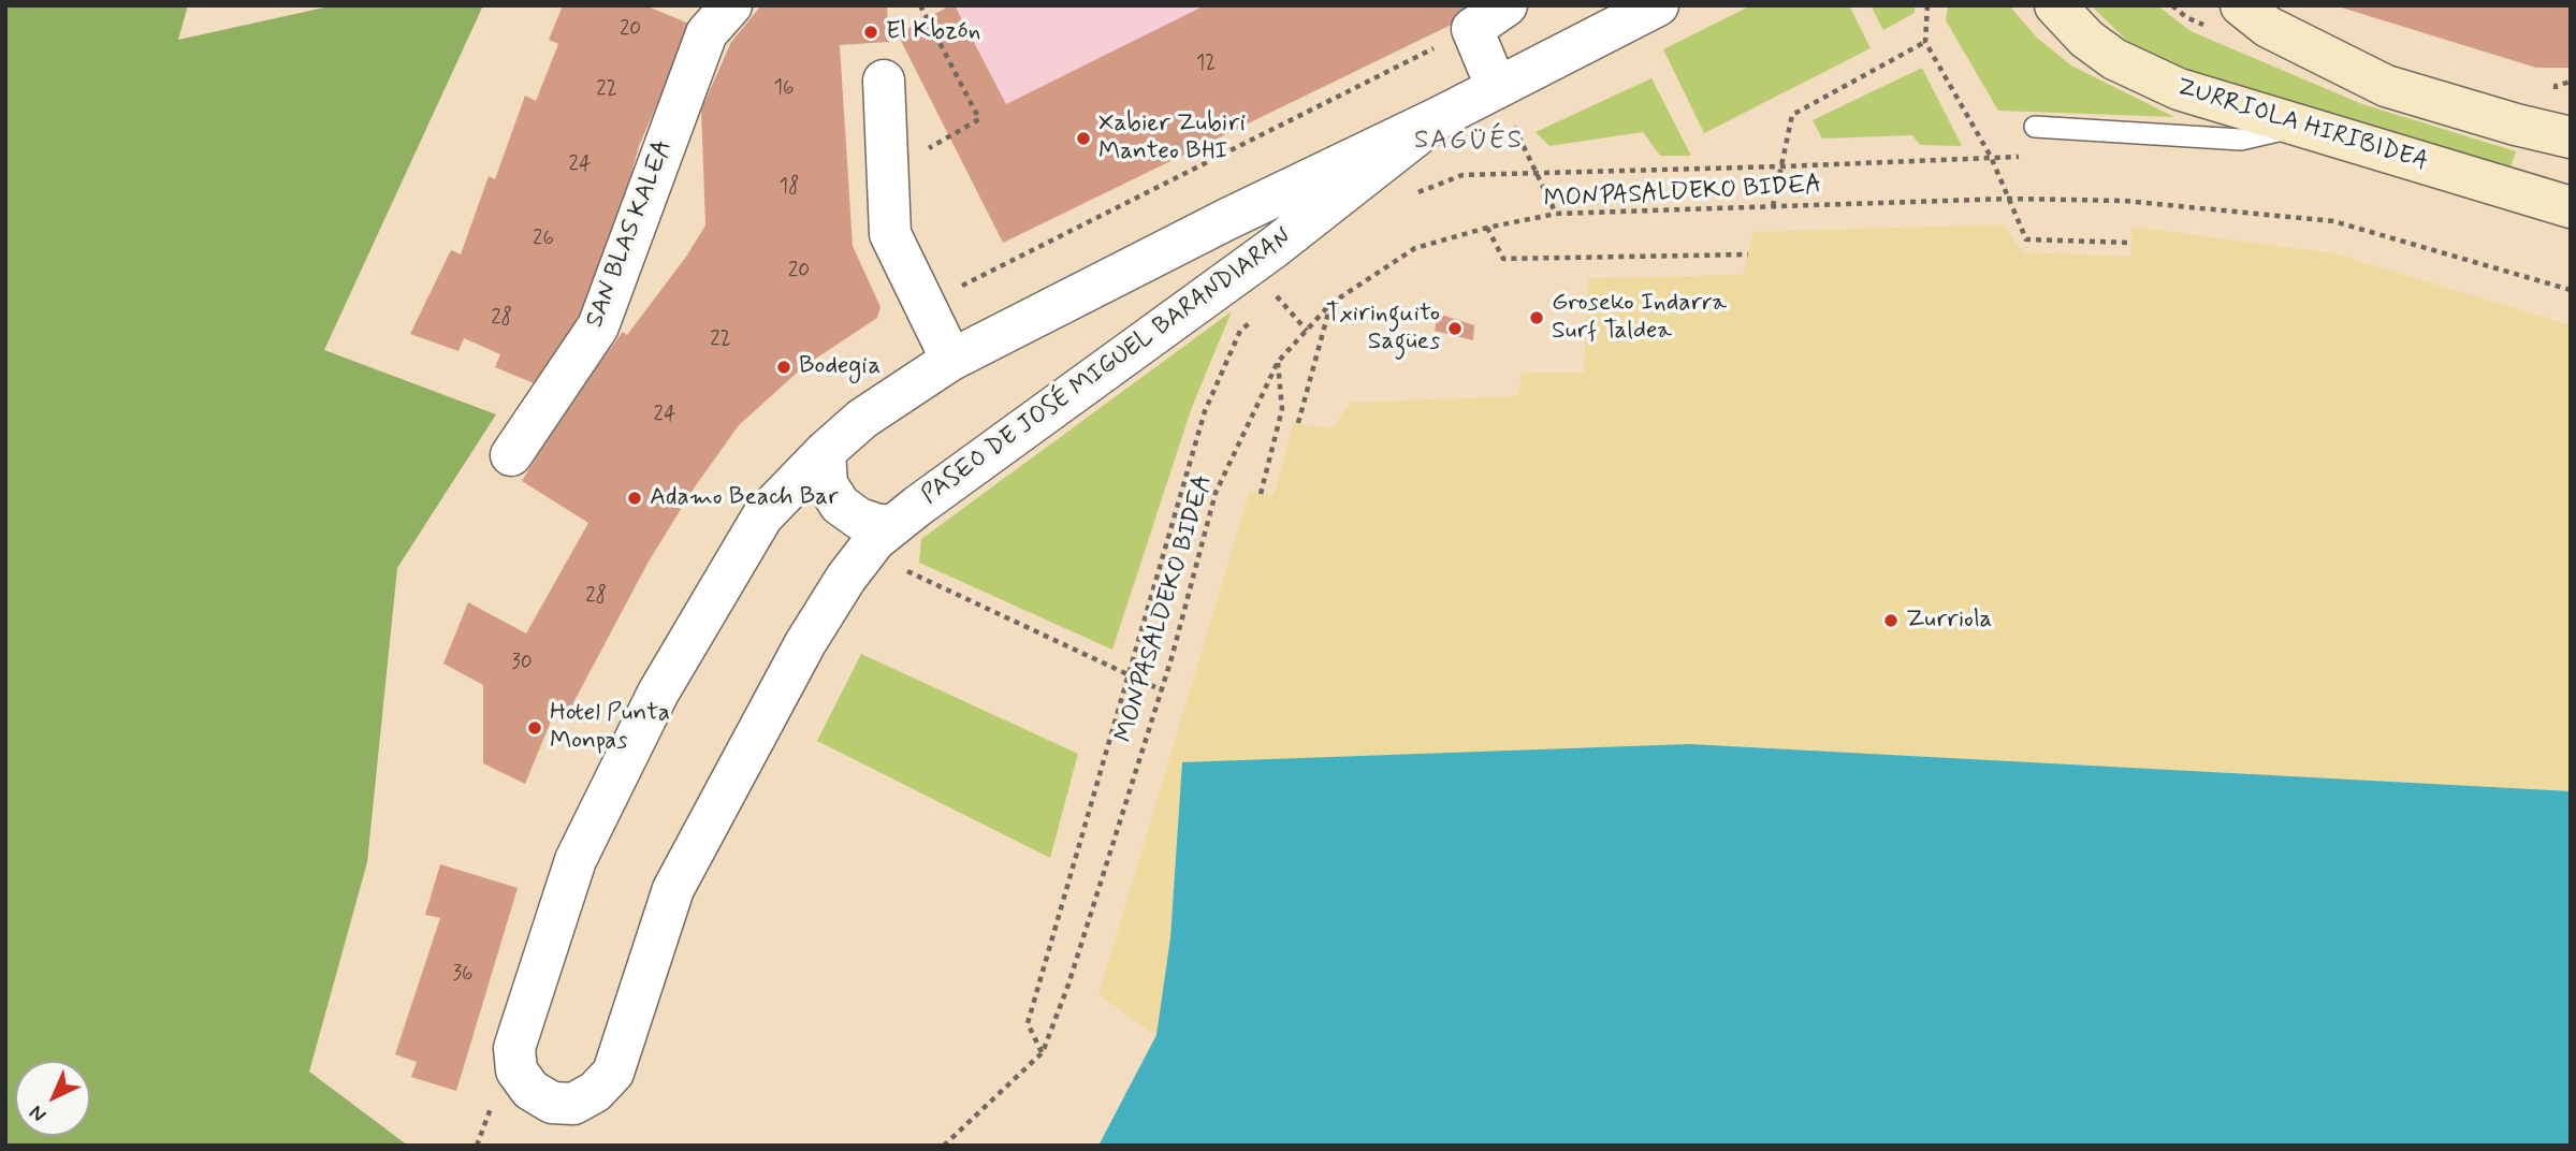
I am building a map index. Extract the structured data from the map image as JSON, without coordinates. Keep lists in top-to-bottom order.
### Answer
{
  "streets": {
    "main road": ["ZURRIOLA HIRIBIDEA"],
    "street": ["SAN BLAS KALEA", "PASEO DE JOSÉ MIGUEL BARANDIARAN"],
    "path": ["MONPASALDEKO BIDEA"]
  },
  "districts": ["SAGÜÉS"],
  "places": [
    "El Kbzón",
    "Xabier Zubiri Manteo BHI",
    "Groseko Indarra Surf Taldea",
    "Txiringuito Sagües",
    "Bodegia",
    "Adamo Beach Bar",
    "Zurriola",
    "Hotel Punta Monpas"
  ],
  "house_numbers": [
    "20",
    "12",
    "16",
    "22",
    "24",
    "18",
    "26",
    "20",
    "28",
    "22",
    "24",
    "28",
    "30",
    "36"
  ],
  "north": "bottom left"
}
